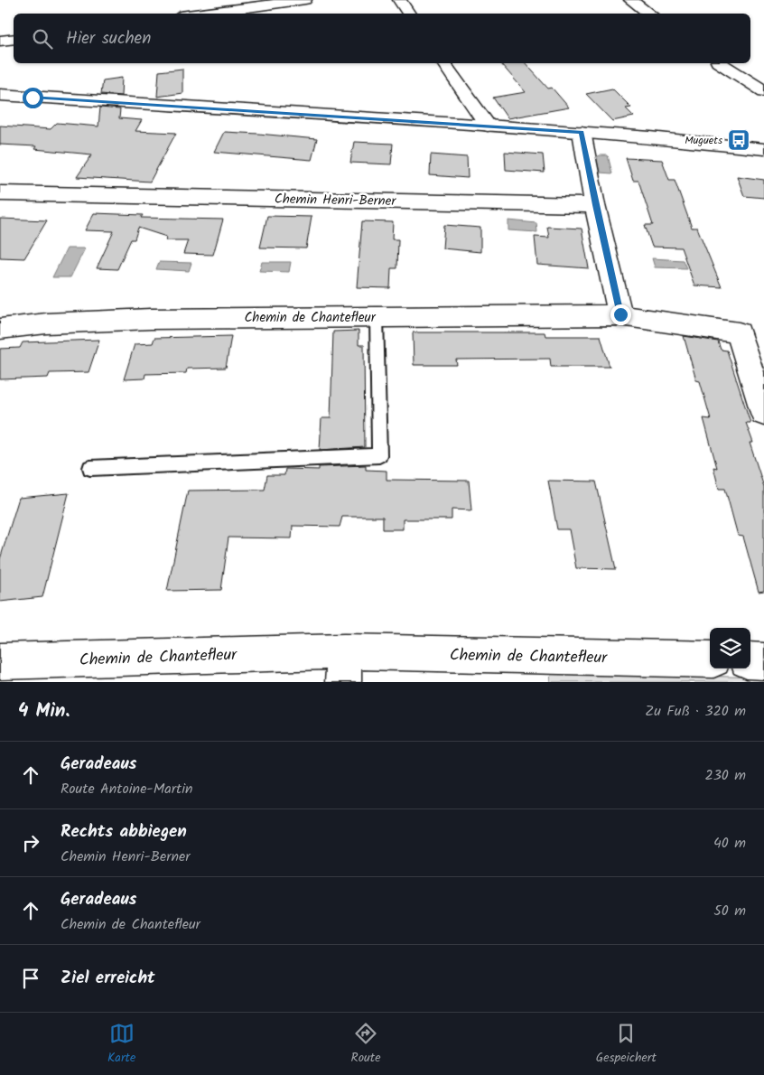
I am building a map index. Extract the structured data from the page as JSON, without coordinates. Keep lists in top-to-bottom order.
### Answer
{
  "streets": {
    "street": ["Chemin Henri-Berner", "Chemin de Chantefleur"]
  },
  "places": {
    "bus stop": ["Muguets"]
  },
  "page": {
    "search": "Hier suchen",
    "heading": ["4 Min.", "Zu Fuß · 320 m"],
    "list": [
      ["Geradeaus", "Route Antoine-Martin", "230 m"],
      ["Rechts abbiegen", "Chemin Henri-Berner", "40 m"],
      ["Geradeaus", "Chemin de Chantefleur", "50 m"],
      "Ziel erreicht"
    ],
    "nav": ["Karte", "Route", "Gespeichert"]
  }
}
